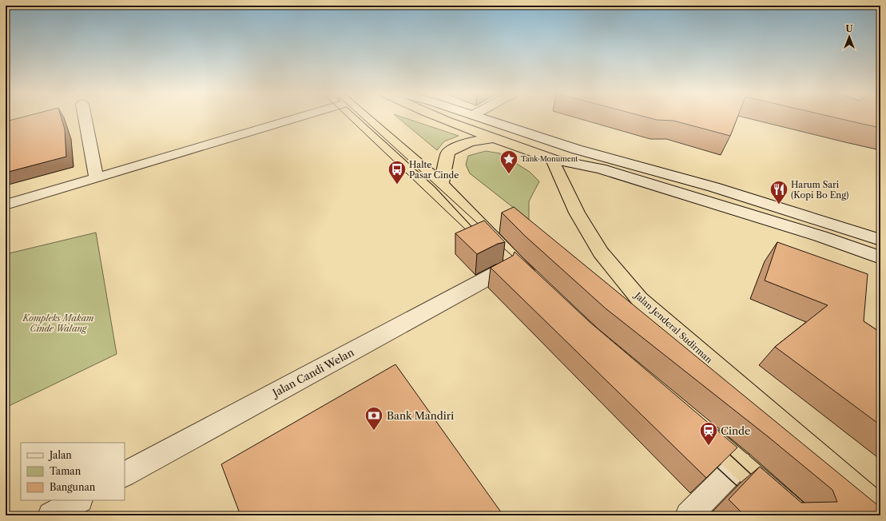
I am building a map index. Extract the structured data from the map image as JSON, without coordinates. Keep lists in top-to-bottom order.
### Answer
{
  "streets": {
    "highway": ["Jalan Jenderal Sudirman"],
    "street": ["Jalan Candi Welan"]
  },
  "parks": ["Kompleks Makam Cinde Walang"],
  "places": {
    "place": ["Tank Monument"],
    "bus stop": ["Halte Pasar Cinde"],
    "restaurant": ["Harum Sari (Kopi Bo Eng)"],
    "bank": ["Bank Mandiri"],
    "station": ["Cinde"]
  },
  "legend": ["Jalan", "Taman", "Bangunan"],
  "north": "top"
}
